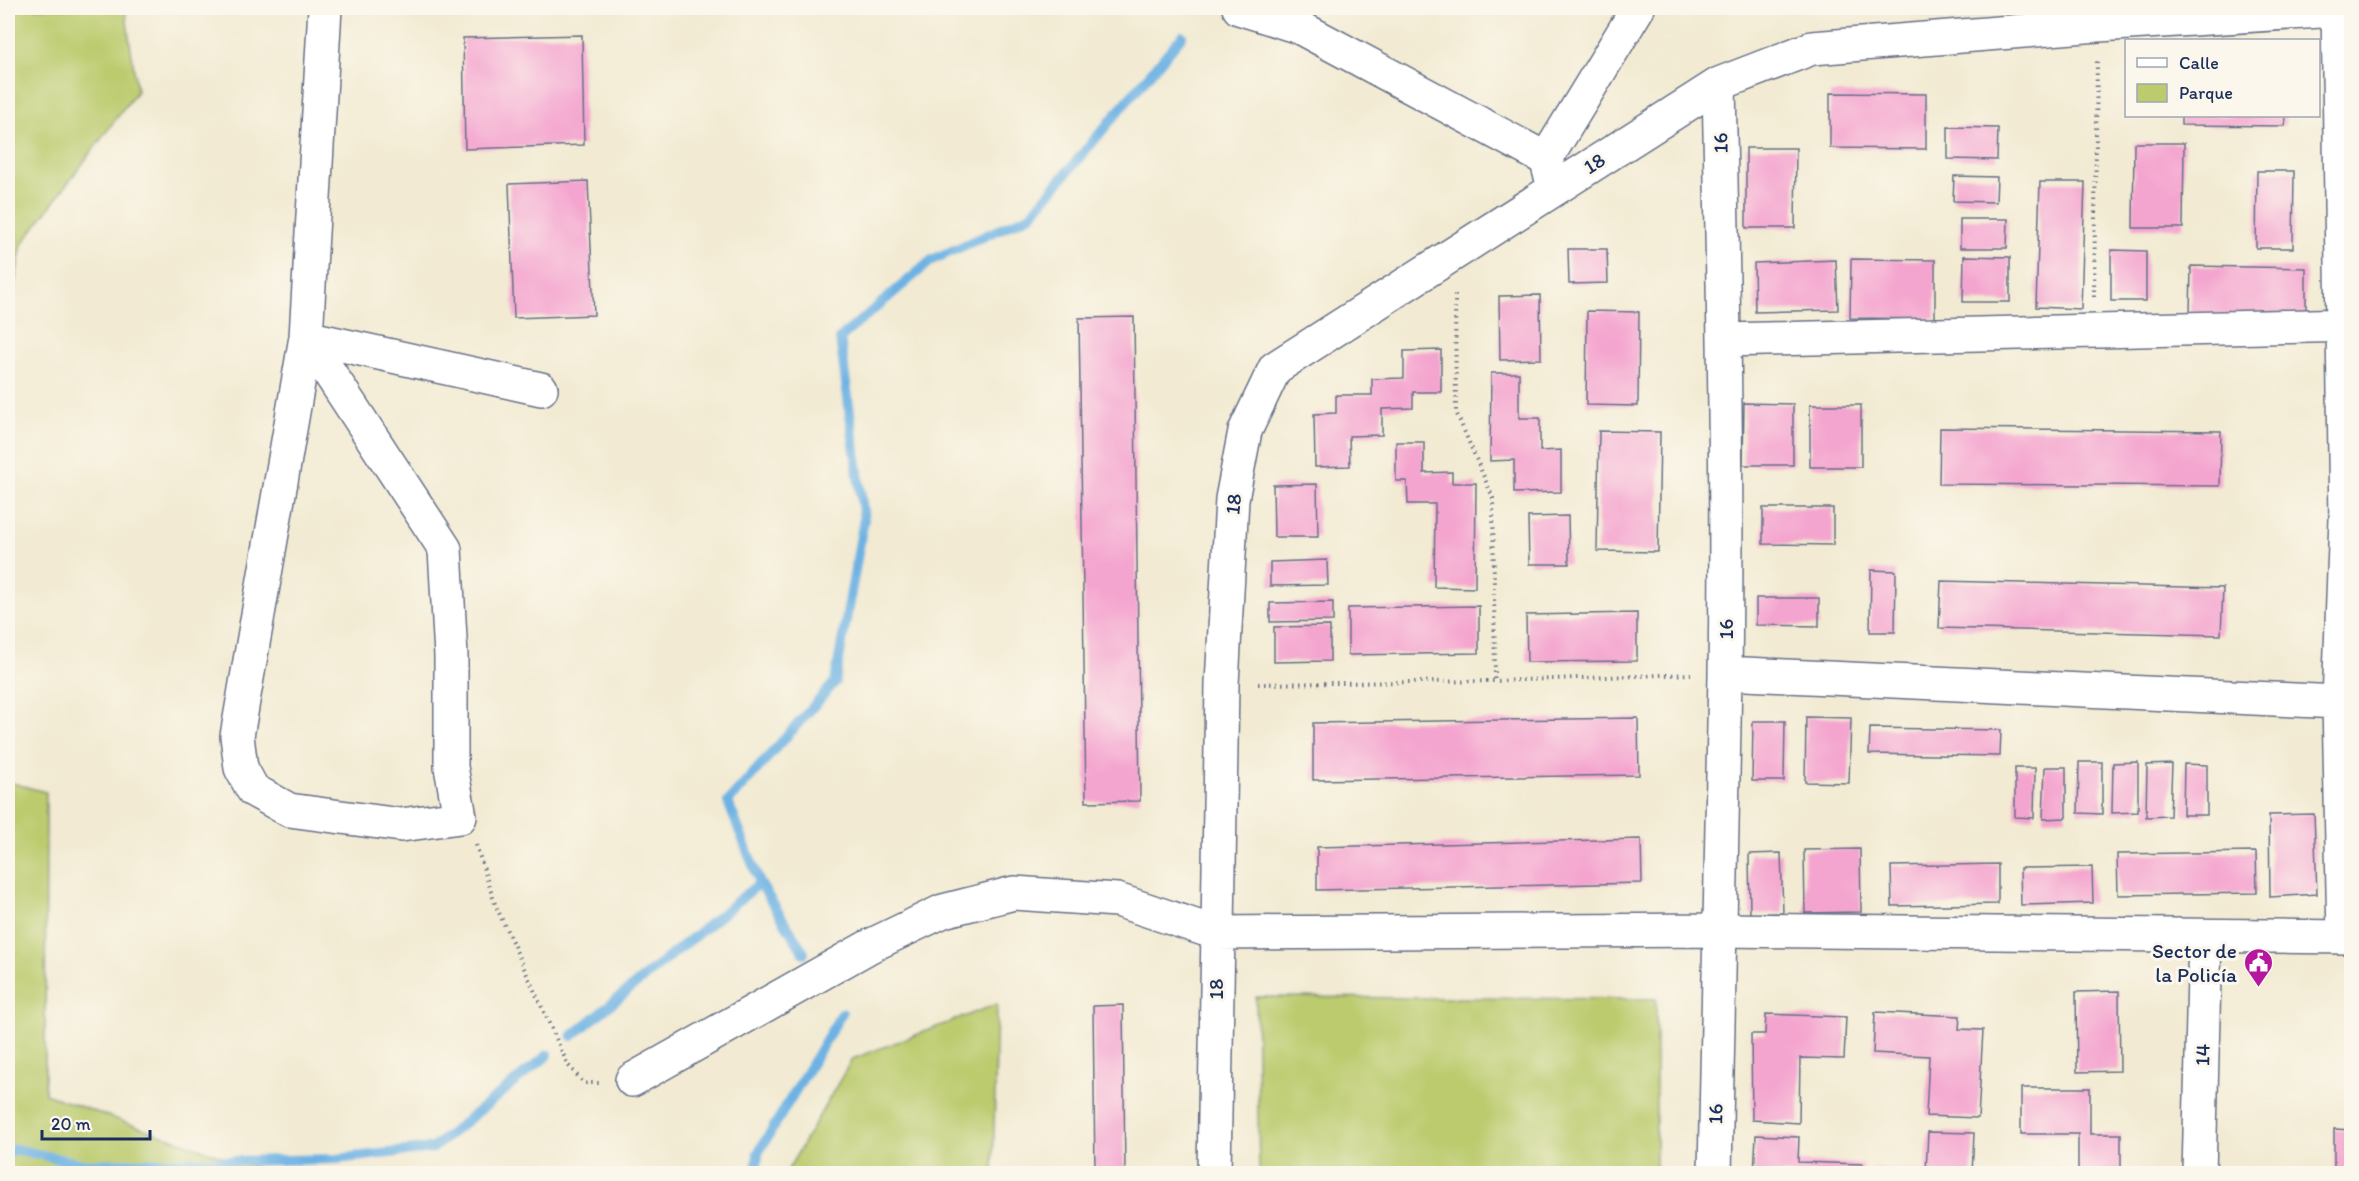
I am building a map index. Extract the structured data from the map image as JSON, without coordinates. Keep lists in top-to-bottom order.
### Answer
{
  "streets": {
    "street": ["16", "18", "14"]
  },
  "crossings": [
    ["16", "18"]
  ],
  "places": {
    "public building": ["Sector de la Policía"]
  },
  "legend": ["Calle", "Parque"],
  "scale_bar": "20 m"
}
